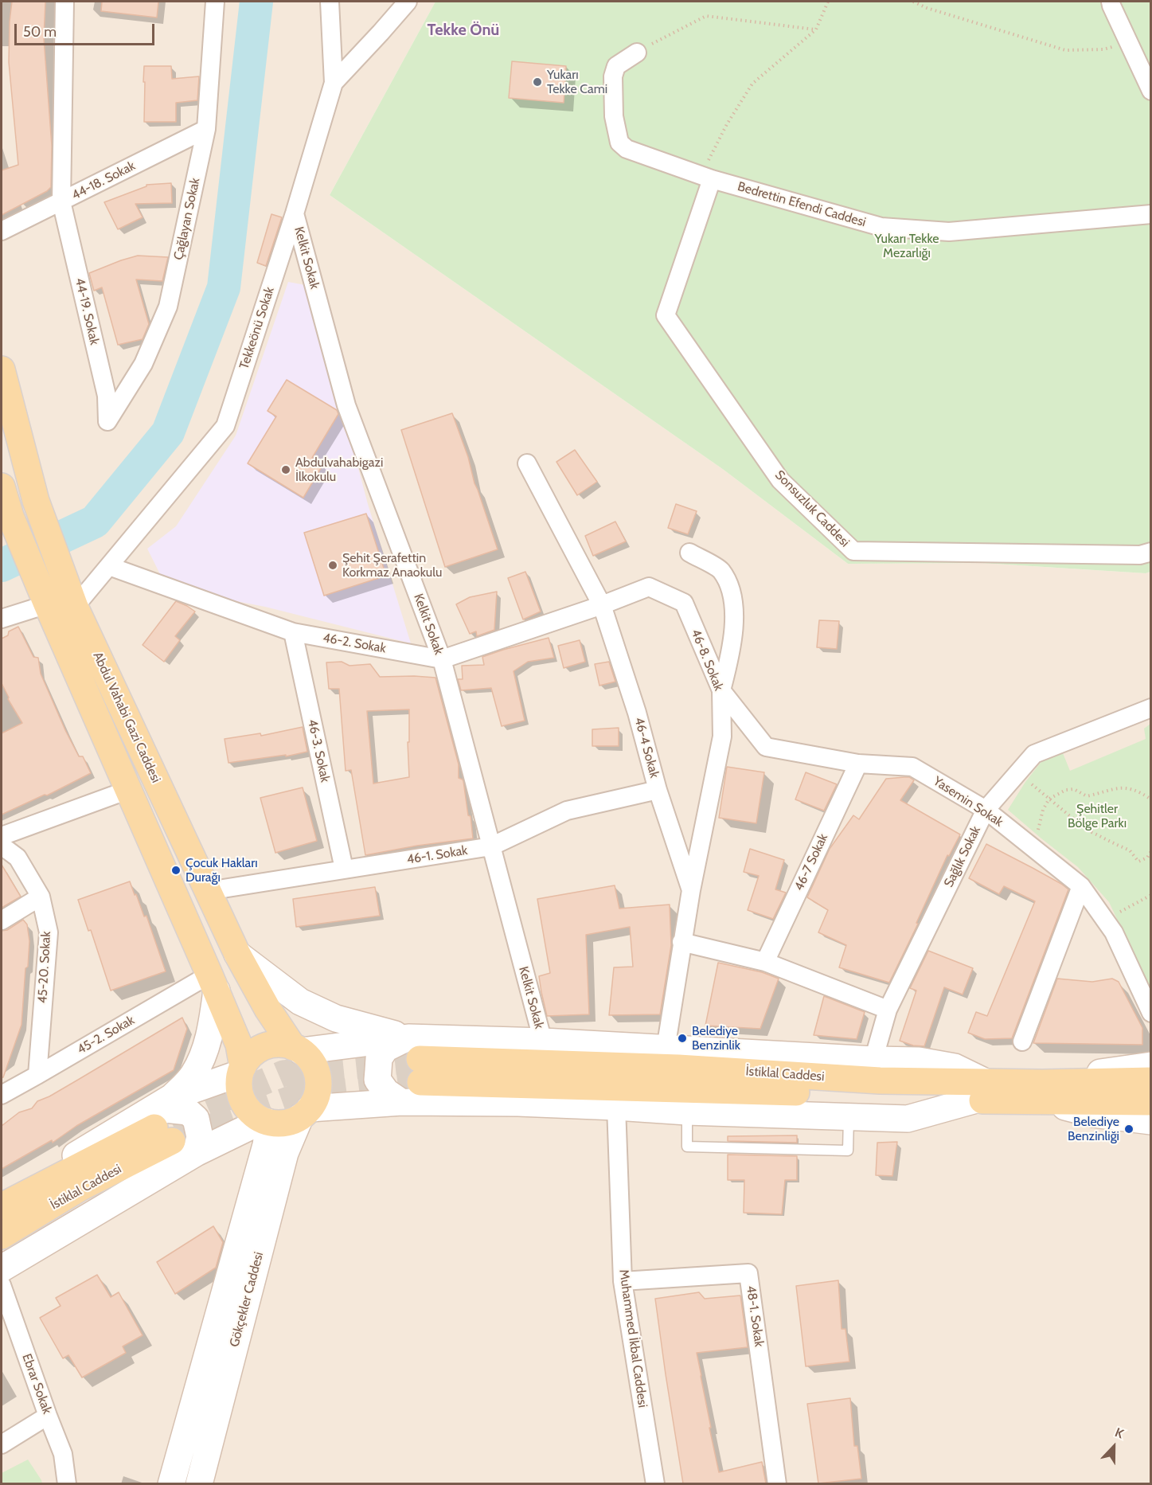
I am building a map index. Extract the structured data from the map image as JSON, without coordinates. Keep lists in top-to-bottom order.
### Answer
{
  "streets": {
    "main road": ["Abdul Vahabi Gazi Caddesi", "İstiklal Caddesi"],
    "street": [
      "44-18. Sokak",
      "Bedrettin Efendi Caddesi",
      "Çağlayan Sokak",
      "Kelkit Sokak",
      "44-19. Sokak",
      "Tekkeönü Sokak",
      "Sonsuzluk Caddesi",
      "46-2. Sokak",
      "46-8. Sokak",
      "46-4 Sokak",
      "46-3. Sokak",
      "Yasemin Sokak",
      "46-1. Sokak",
      "Sağlık Sokak",
      "46-7 Sokak",
      "45-20. Sokak",
      "45-2. Sokak",
      "Gökçekler Caddesi",
      "48-1. Sokak",
      "Muhammed İkbal Caddesi",
      "Ebrar Sokak"
    ]
  },
  "crossings": [
    ["44-18. Sokak", "Çağlayan Sokak"],
    ["44-18. Sokak", "44-19. Sokak"],
    ["Bedrettin Efendi Caddesi", "Sonsuzluk Caddesi"],
    ["Çağlayan Sokak", "44-19. Sokak"],
    ["Kelkit Sokak", "Tekkeönü Sokak"],
    ["Kelkit Sokak", "46-2. Sokak"],
    ["Kelkit Sokak", "46-1. Sokak"],
    ["Tekkeönü Sokak", "46-2. Sokak"],
    ["Tekkeönü Sokak", "Abdul Vahabi Gazi Caddesi"],
    ["46-2. Sokak", "46-8. Sokak"],
    ["46-2. Sokak", "46-4 Sokak"],
    ["46-2. Sokak", "46-3. Sokak"],
    ["46-8. Sokak", "46-4 Sokak"],
    ["46-8. Sokak", "Yasemin Sokak"],
    ["Abdul Vahabi Gazi Caddesi", "46-1. Sokak"],
    ["Abdul Vahabi Gazi Caddesi", "45-2. Sokak"],
    ["Abdul Vahabi Gazi Caddesi", "Gökçekler Caddesi"],
    ["46-4 Sokak", "46-1. Sokak"],
    ["46-3. Sokak", "46-1. Sokak"],
    ["Yasemin Sokak", "Sağlık Sokak"],
    ["Yasemin Sokak", "46-7 Sokak"],
    ["45-20. Sokak", "45-2. Sokak"],
    ["48-1. Sokak", "Muhammed İkbal Caddesi"]
  ],
  "districts": ["Tekke Önü"],
  "parks": ["Yukarı Tekke Mezarlığı", "Şehitler Bölge Parkı"],
  "places": [
    "Yukarı Tekke Cami",
    "Abdulvahabigazi İlkokulu",
    "Şehit Şerafettin Korkmaz Anaokulu",
    "Çocuk Hakları Durağı",
    "Belediye Benzinlik",
    "Belediye Benzinliği"
  ],
  "scale_bar": "50 m",
  "north": "top"
}
